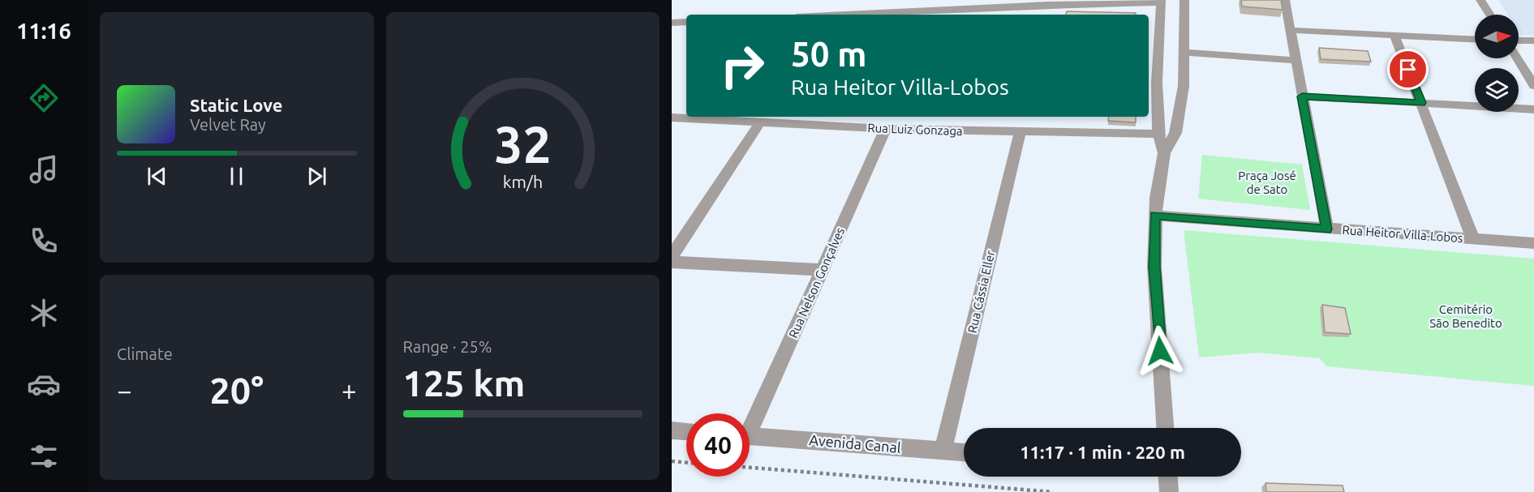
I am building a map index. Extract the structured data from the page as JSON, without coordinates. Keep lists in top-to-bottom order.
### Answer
{
  "streets": {
    "street": [
      "Rua Luiz Gonzaga",
      "Rua Heitor Villa-Lobos",
      "Rua Nelson Gonçalves",
      "Rua Cássia Eller",
      "Avenida Canal"
    ]
  },
  "crossings": [
    ["Rua Luiz Gonzaga", "Rua Nelson Gonçalves"],
    ["Rua Luiz Gonzaga", "Rua Cássia Eller"],
    ["Rua Cássia Eller", "Avenida Canal"]
  ],
  "parks": ["Praça José de Sato", "Cemitério São Benedito"],
  "north": "right",
  "page": {
    "tabs": "11:16",
    "turn": ["50 m", "Rua Heitor Villa-Lobos"],
    "song": ["Static Love", "Velvet Ray"],
    "tile": [
      "Climate",
      ["Range · 25%", "125 km"]
    ],
    "heat": ["−", "20°", "+"],
    "limit": "40",
    "trip": "11:17 · 1 min · 220 m",
    "gauge": ["32", "km/h"]
  }
}
